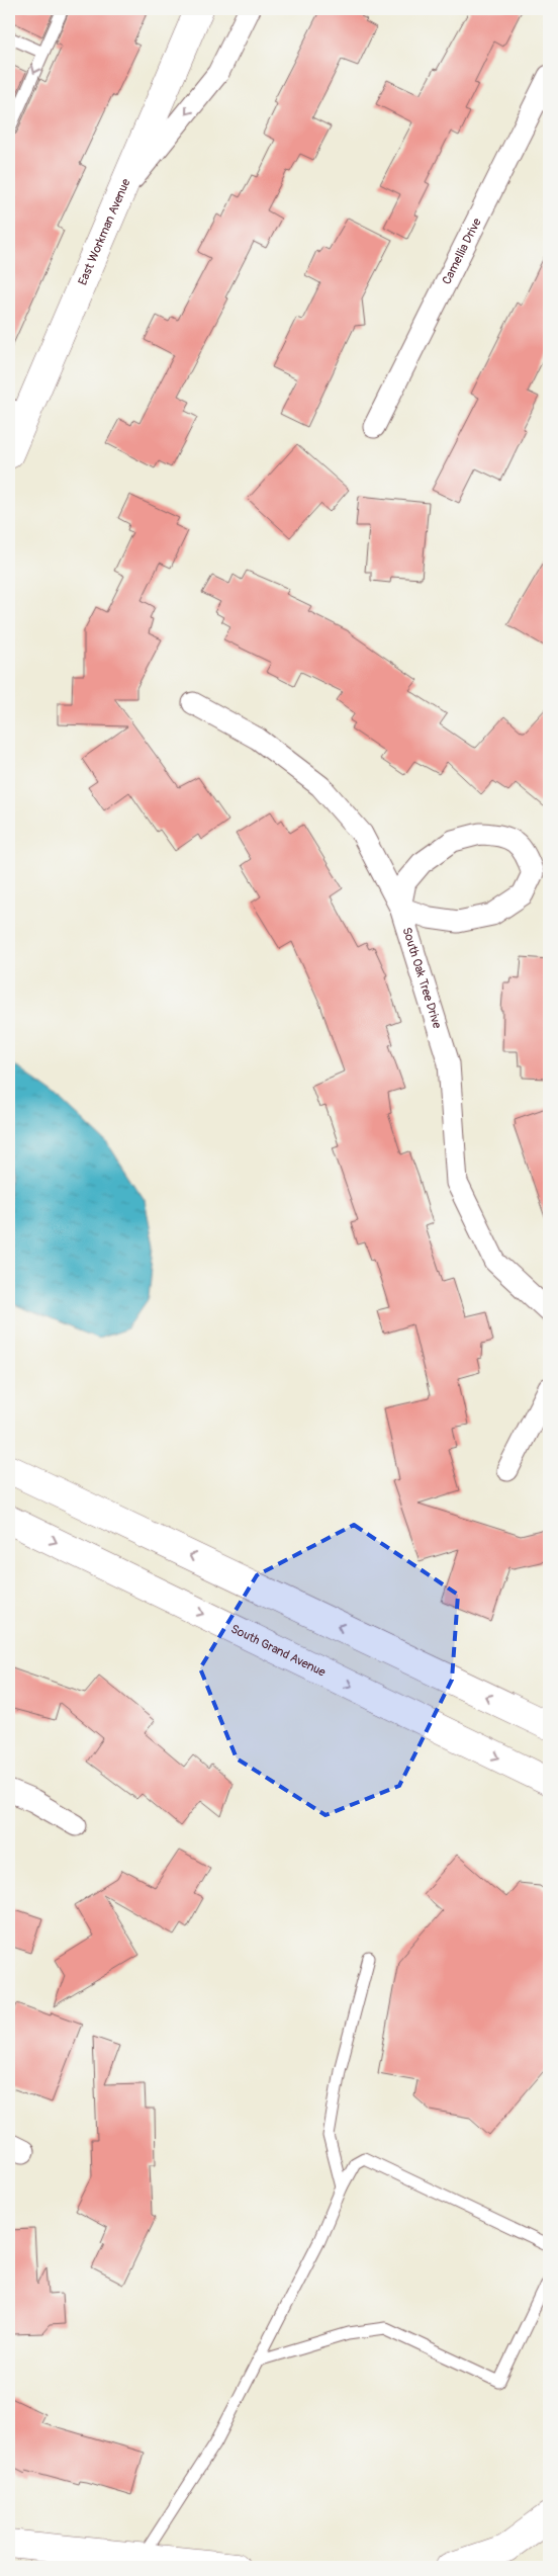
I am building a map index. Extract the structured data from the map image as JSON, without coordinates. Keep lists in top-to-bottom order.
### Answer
{
  "streets": {
    "main road": ["East Workman Avenue", "South Grand Avenue"],
    "street": ["Camellia Drive", "South Oak Tree Drive"]
  }
}
